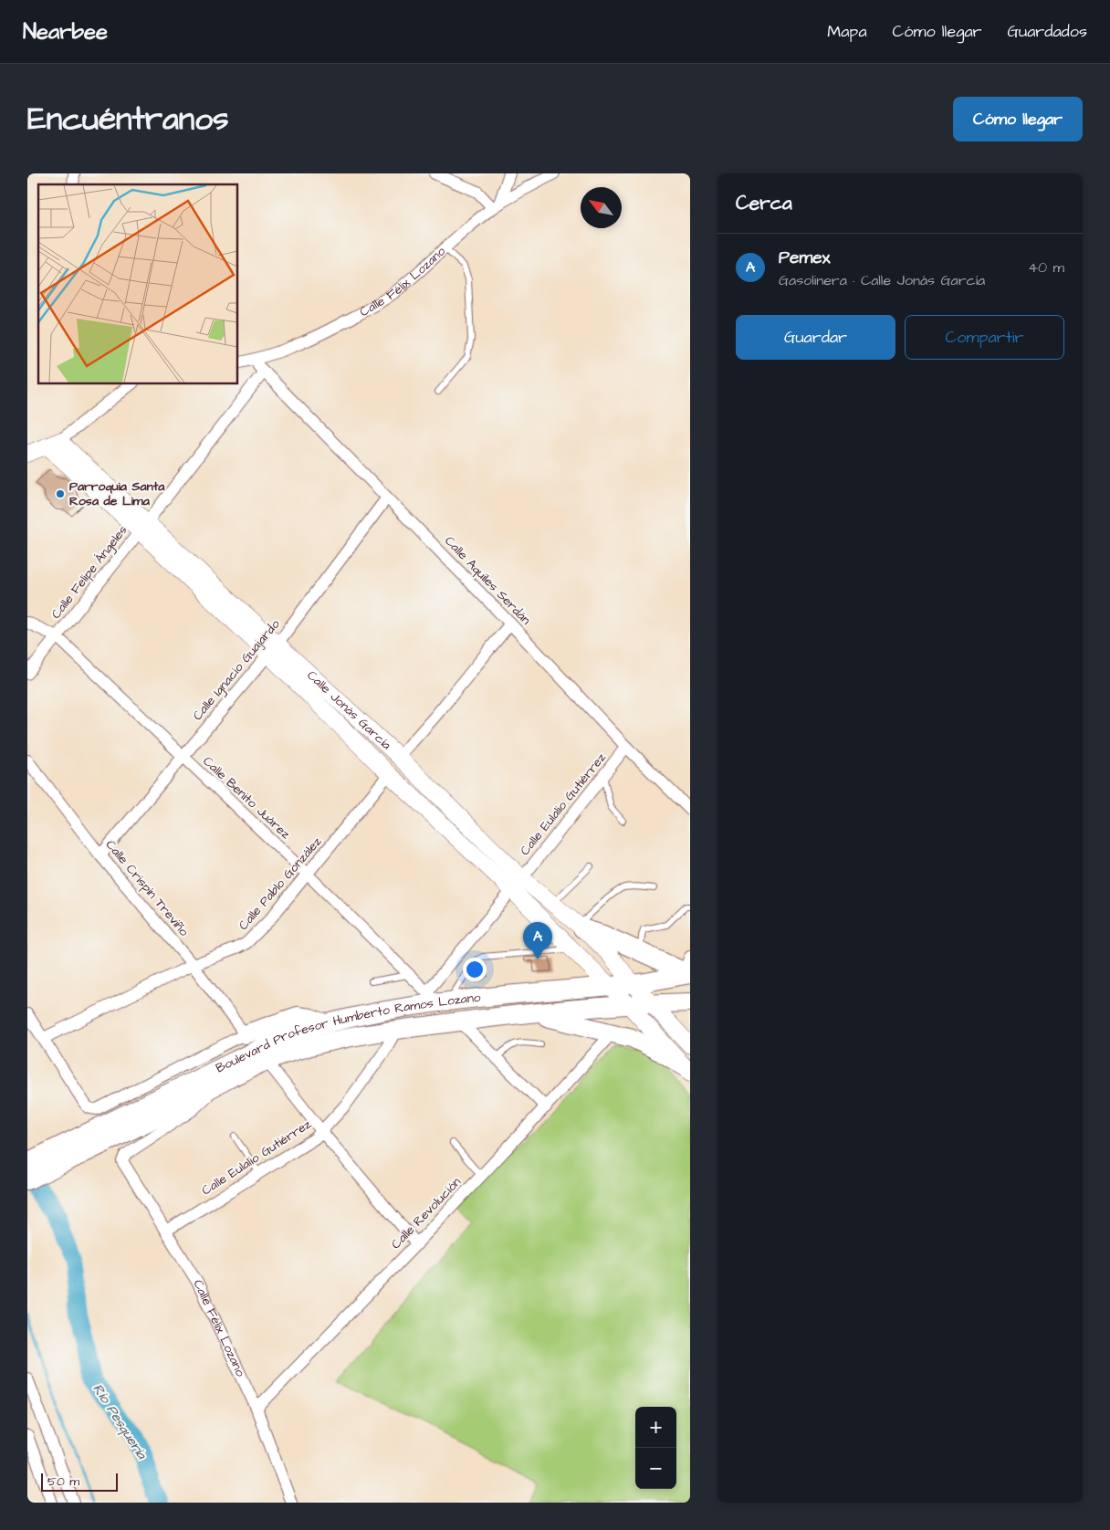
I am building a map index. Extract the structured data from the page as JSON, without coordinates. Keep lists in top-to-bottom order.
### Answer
{
  "streets": {
    "main road": ["Boulevard Profesor Humberto Ramos Lozano"],
    "street": [
      "Calle Félix Lozano",
      "Calle Felipe Ángeles",
      "Calle Aquiles Serdán",
      "Calle Ignacio Guajardo",
      "Calle Jonás García",
      "Calle Benito Juárez",
      "Calle Eulalio Gutiérrez",
      "Calle Pablo González",
      "Calle Crispín Treviño",
      "Calle Revolución"
    ]
  },
  "crossings": [
    ["Calle Félix Lozano", "Calle Eulalio Gutiérrez"],
    ["Calle Félix Lozano", "Boulevard Profesor Humberto Ramos Lozano"],
    ["Calle Félix Lozano", "Calle Revolución"],
    ["Calle Felipe Ángeles", "Calle Aquiles Serdán"],
    ["Calle Felipe Ángeles", "Calle Jonás García"],
    ["Calle Felipe Ángeles", "Calle Benito Juárez"],
    ["Calle Aquiles Serdán", "Calle Ignacio Guajardo"],
    ["Calle Aquiles Serdán", "Calle Eulalio Gutiérrez"],
    ["Calle Ignacio Guajardo", "Calle Jonás García"],
    ["Calle Ignacio Guajardo", "Calle Benito Juárez"],
    ["Calle Ignacio Guajardo", "Calle Crispín Treviño"],
    ["Calle Jonás García", "Calle Eulalio Gutiérrez"],
    ["Calle Jonás García", "Calle Pablo González"],
    ["Calle Jonás García", "Boulevard Profesor Humberto Ramos Lozano"],
    ["Calle Benito Juárez", "Calle Eulalio Gutiérrez"],
    ["Calle Benito Juárez", "Calle Pablo González"],
    ["Calle Benito Juárez", "Boulevard Profesor Humberto Ramos Lozano"],
    ["Calle Eulalio Gutiérrez", "Boulevard Profesor Humberto Ramos Lozano"],
    ["Calle Pablo González", "Calle Crispín Treviño"]
  ],
  "water": ["Río Pesquería"],
  "places": ["Parroquia Santa Rosa de Lima"],
  "scale_bar": "50 m",
  "north": "top left",
  "page": {
    "header": "Nearbee",
    "nav": ["Mapa", "Cómo llegar", "Guardados"],
    "title": "Encuéntranos",
    "buttons": [
      "Cómo llegar",
      ["Guardar", "Compartir"]
    ],
    "heading": "Cerca",
    "list": [
      {
        "mark": "A",
        "name": "Pemex",
        "note": "Gasolinera · Calle Jonás García",
        "value": "40 m"
      }
    ],
    "pins": "A",
    "map_buttons": ["+", "−"],
    "scale": "50 m"
  }
}
